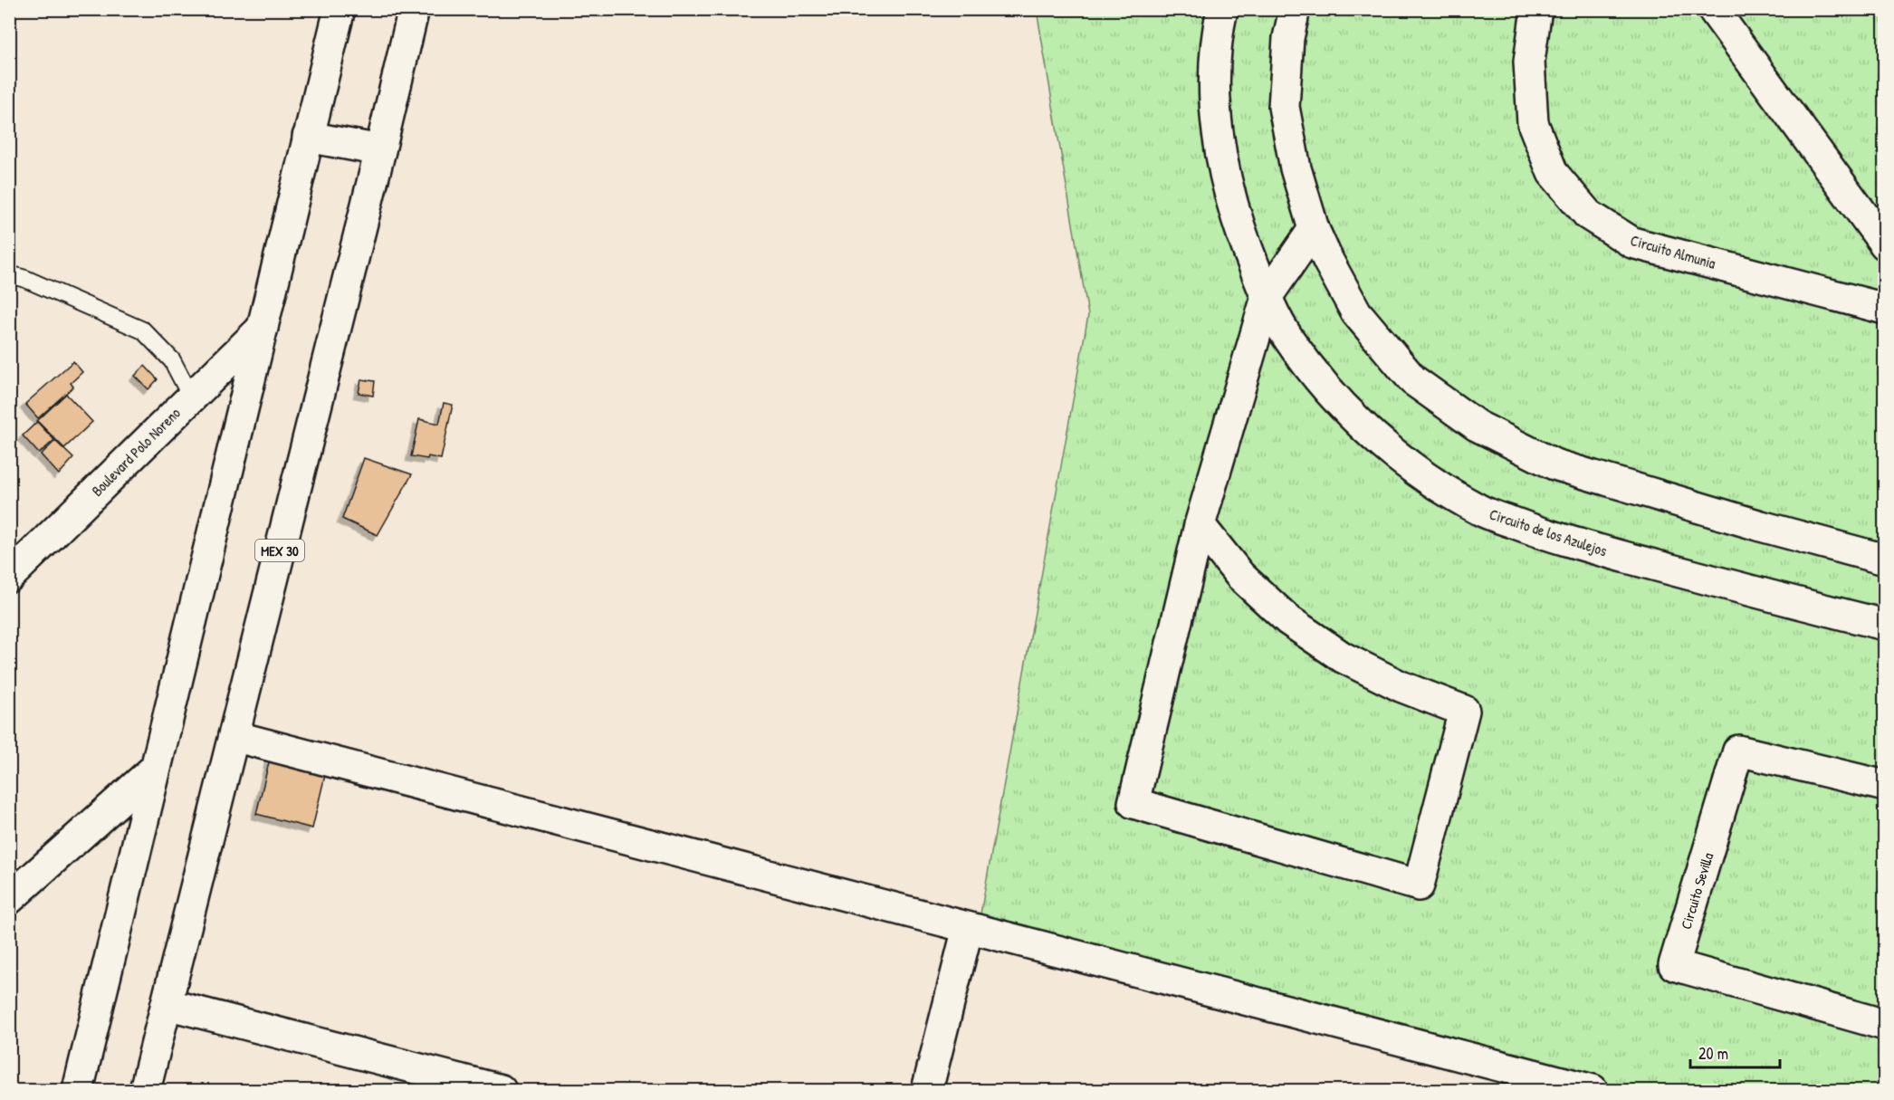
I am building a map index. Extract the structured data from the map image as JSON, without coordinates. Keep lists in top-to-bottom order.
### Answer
{
  "streets": {
    "street": [
      "Circuito Almunia",
      "Boulevard Polo Noreno",
      "Circuito de los Azulejos",
      "MEX 30",
      "Circuito Sevilla"
    ]
  },
  "scale_bar": "20 m"
}
